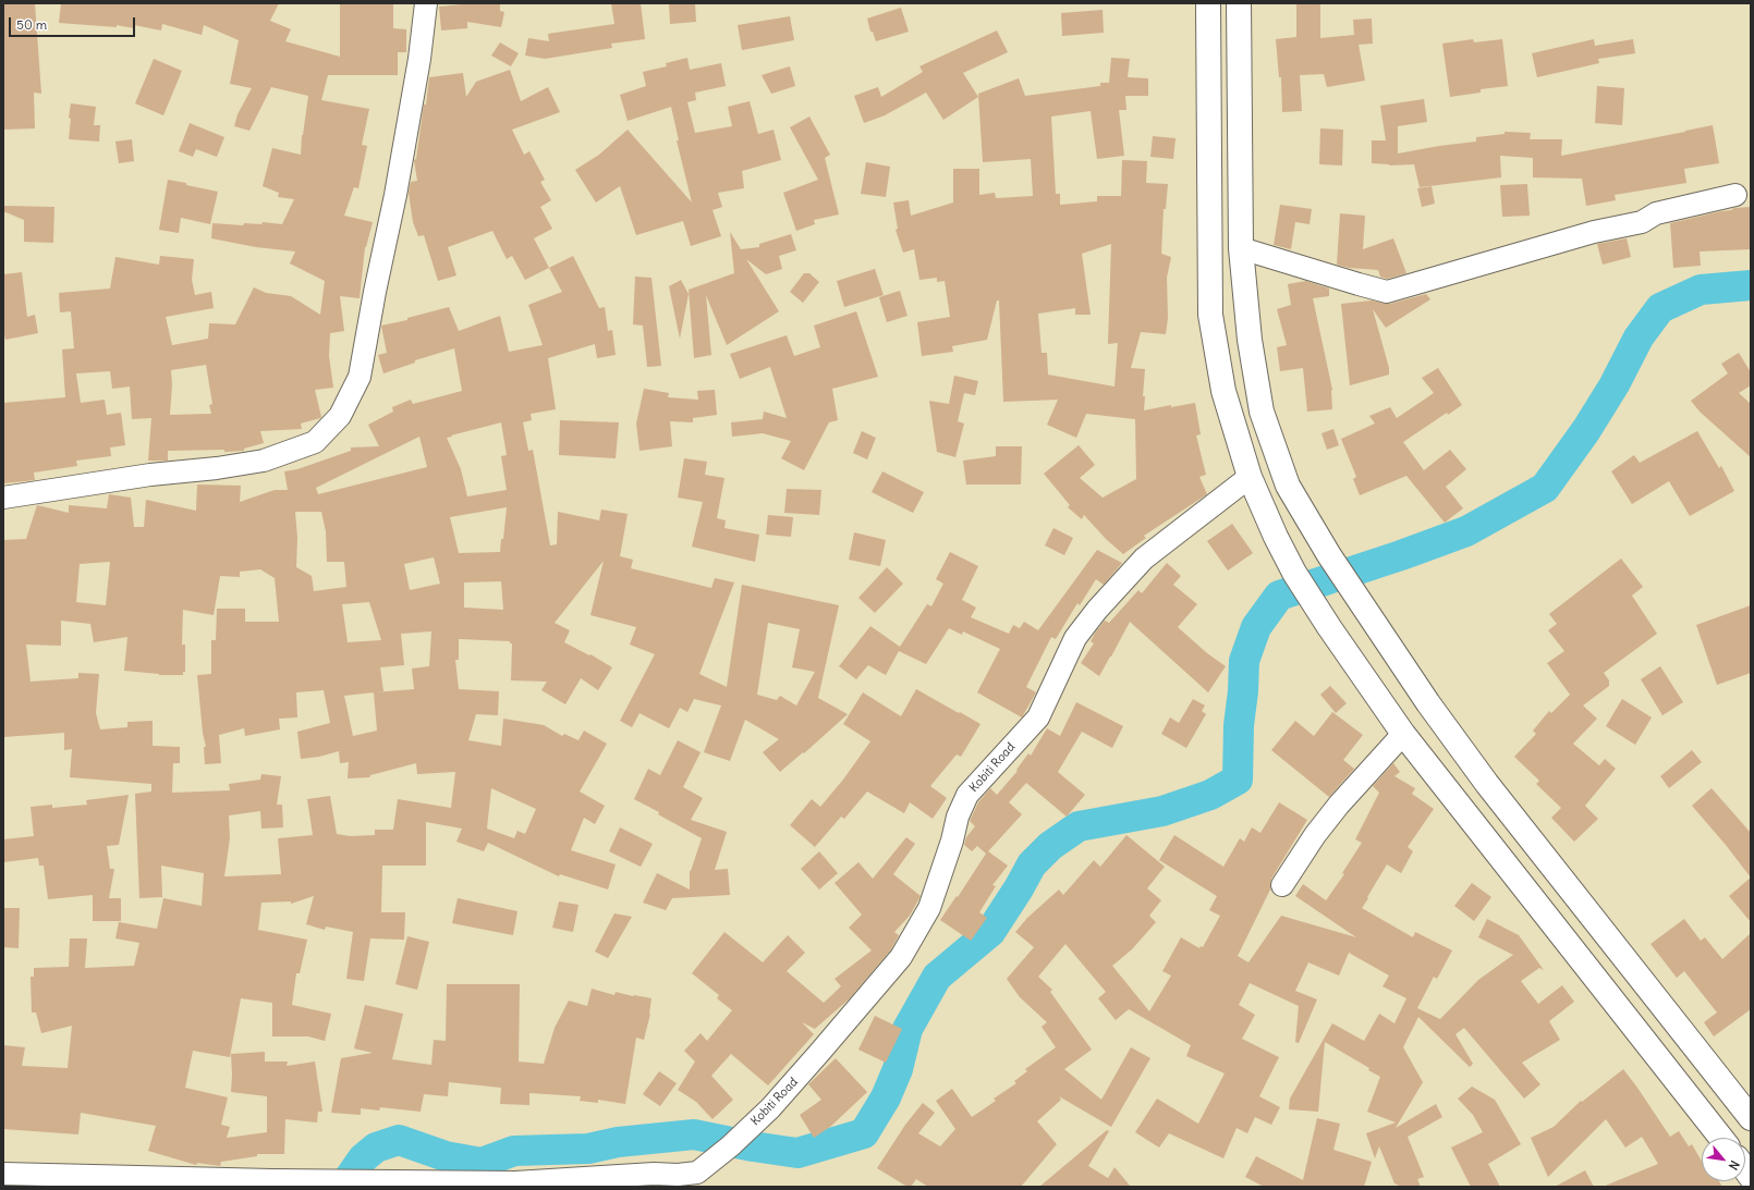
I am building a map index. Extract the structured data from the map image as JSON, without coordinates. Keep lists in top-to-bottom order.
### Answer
{
  "streets": {
    "street": ["Kobiti Road"]
  },
  "scale_bar": "50 m",
  "north": "bottom right"
}
